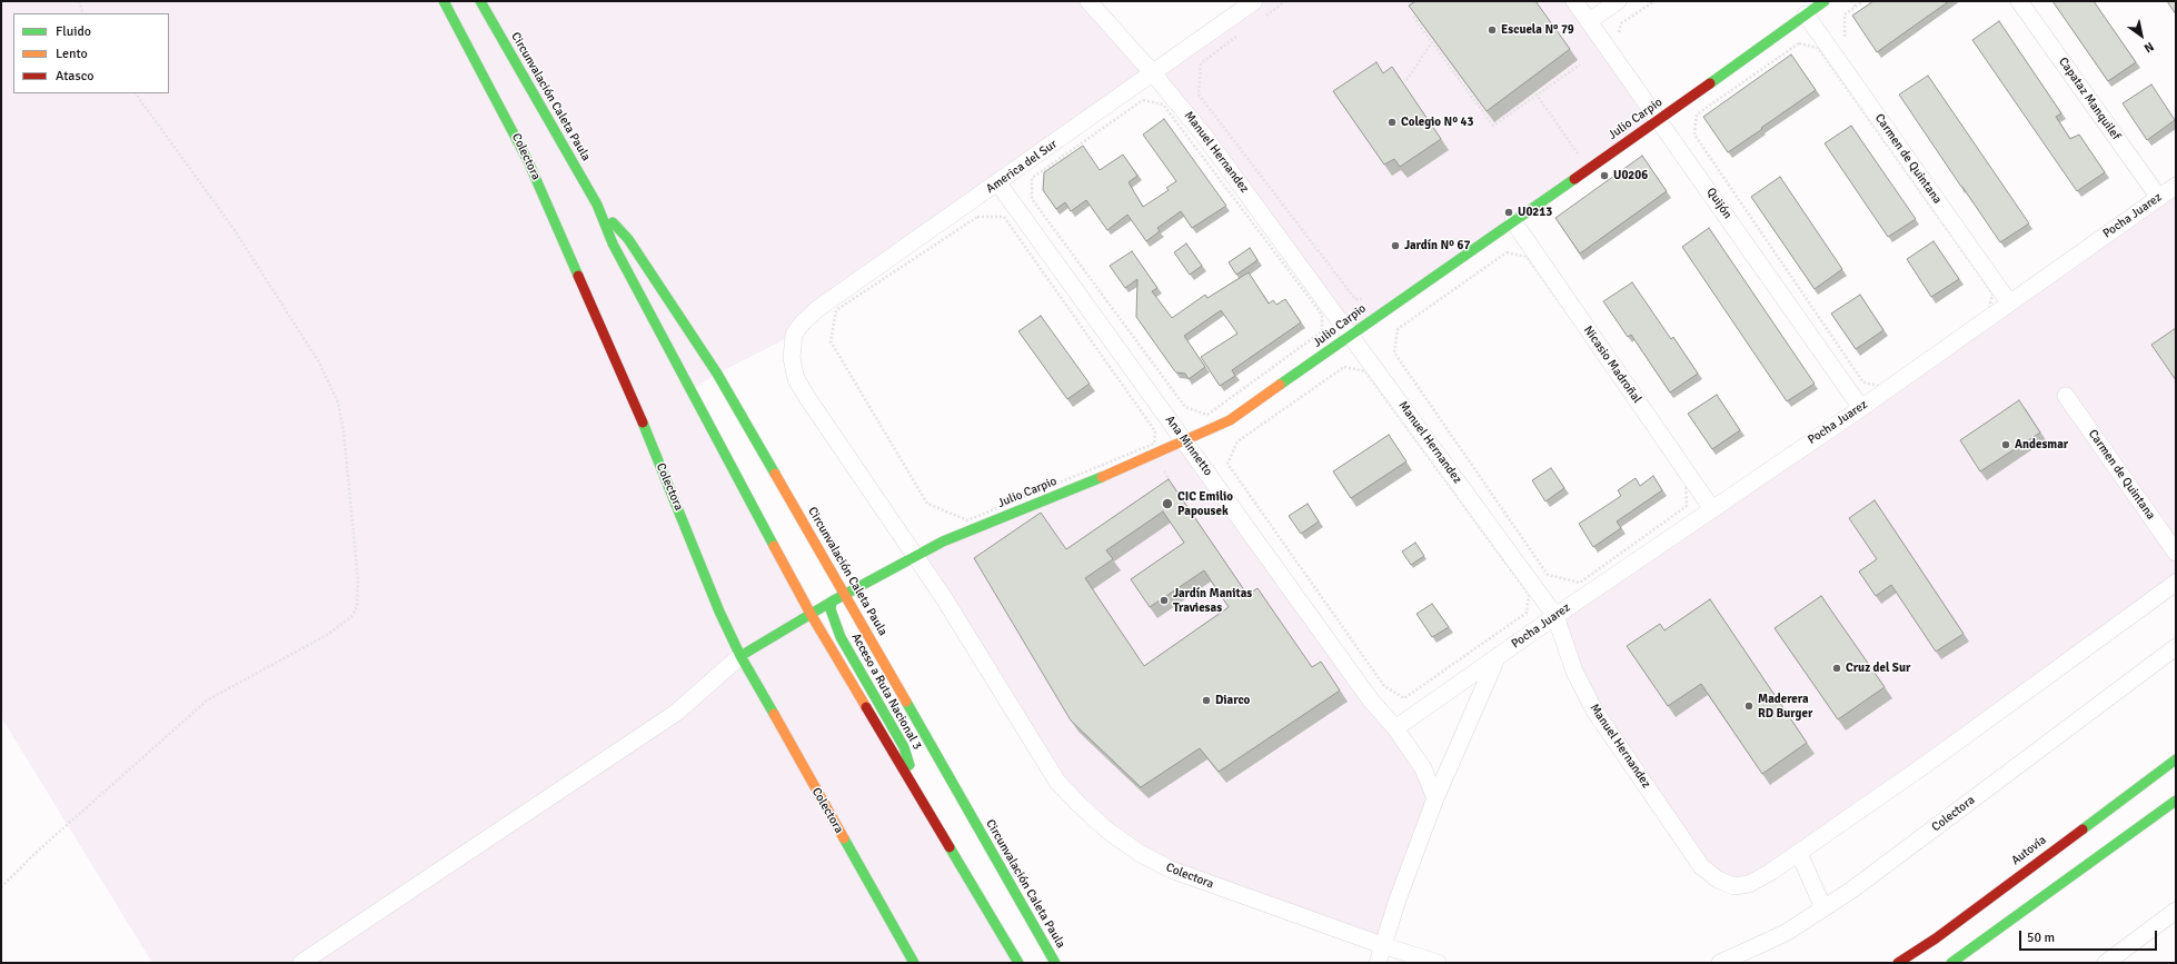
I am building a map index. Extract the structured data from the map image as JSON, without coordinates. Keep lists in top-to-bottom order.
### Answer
{
  "streets": {
    "main road": [
      "Circunvalación Caleta Paula",
      "Julio Carpio",
      "Colectora",
      "Acceso a Ruta Nacional 3",
      "Autovía"
    ],
    "street": [
      "Capataz Manquilef",
      "Manuel Hernandez",
      "Carmen de Quintana",
      "America del Sur",
      "Quijón",
      "Pocha Juarez",
      "Nicasio Madroñal",
      "Ana Minnetto"
    ]
  },
  "crossings": [
    ["Circunvalación Caleta Paula", "Julio Carpio"],
    ["Circunvalación Caleta Paula", "Acceso a Ruta Nacional 3"],
    ["Capataz Manquilef", "Pocha Juarez"],
    ["Julio Carpio", "Manuel Hernandez"],
    ["Julio Carpio", "Colectora"],
    ["Julio Carpio", "Carmen de Quintana"],
    ["Julio Carpio", "Quijón"],
    ["Julio Carpio", "Nicasio Madroñal"],
    ["Julio Carpio", "Ana Minnetto"],
    ["Julio Carpio", "Acceso a Ruta Nacional 3"],
    ["Manuel Hernandez", "America del Sur"],
    ["Manuel Hernandez", "Pocha Juarez"],
    ["Colectora", "America del Sur"],
    ["Carmen de Quintana", "Pocha Juarez"],
    ["America del Sur", "Ana Minnetto"],
    ["Quijón", "Pocha Juarez"],
    ["Pocha Juarez", "Nicasio Madroñal"],
    ["Pocha Juarez", "Ana Minnetto"]
  ],
  "places": [
    "Escuela N° 79",
    "Colegio Nº 43",
    "U0206",
    "U0213",
    "Jardín Nº 67",
    "Andesmar",
    "CIC Emilio Papousek",
    "Jardín Manitas Traviesas",
    "Cruz del Sur",
    "Diarco",
    "Maderera RD Burger"
  ],
  "legend": ["Fluido", "Lento", "Atasco"],
  "scale_bar": "50 m",
  "north": "bottom right"
}
